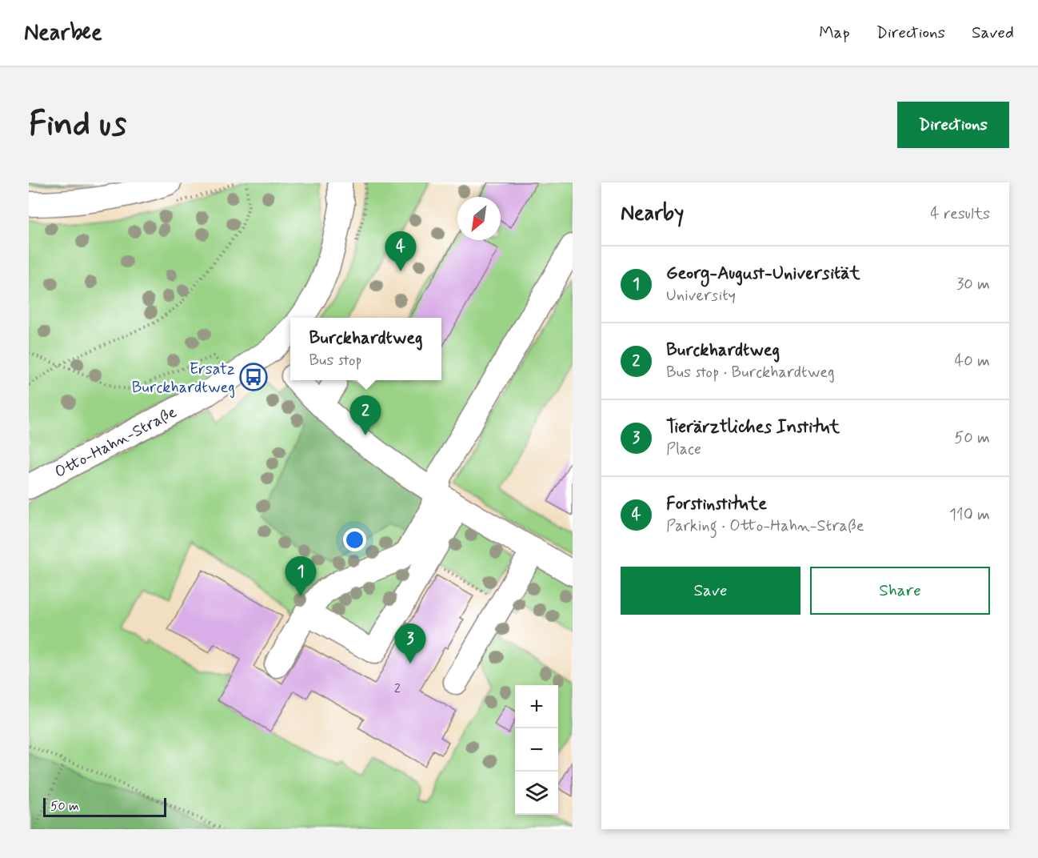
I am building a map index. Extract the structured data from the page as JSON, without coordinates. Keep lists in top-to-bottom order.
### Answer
{
  "streets": {
    "street": ["Otto-Hahn-Straße"]
  },
  "places": {
    "bus stop": ["Ersatz Burckhardtweg"]
  },
  "house_numbers": ["2"],
  "scale_bar": "50 m",
  "north": "bottom left",
  "page": {
    "header": "Nearbee",
    "nav": ["Map", "Directions", "Saved"],
    "buttons": [
      "Directions",
      ["Save", "Share"]
    ],
    "title": "Find us",
    "heading": ["Nearby", "4 results"],
    "pins": [
      "4",
      "2",
      "1",
      "3"
    ],
    "list": [
      {
        "mark": "1",
        "name": "Georg-August-Universität",
        "note": "University",
        "value": "30 m"
      },
      {
        "mark": "2",
        "name": "Burckhardtweg",
        "note": "Bus stop · Burckhardtweg",
        "value": "40 m"
      },
      {
        "mark": "3",
        "name": "Tierärztliches Institut",
        "note": "Place",
        "value": "50 m"
      },
      {
        "mark": "4",
        "name": "Forstinstitute",
        "note": "Parking · Otto-Hahn-Straße",
        "value": "110 m"
      }
    ],
    "popup": ["Burckhardtweg", "Bus stop"],
    "map_buttons": ["+", "−"],
    "scale": "50 m"
  }
}
